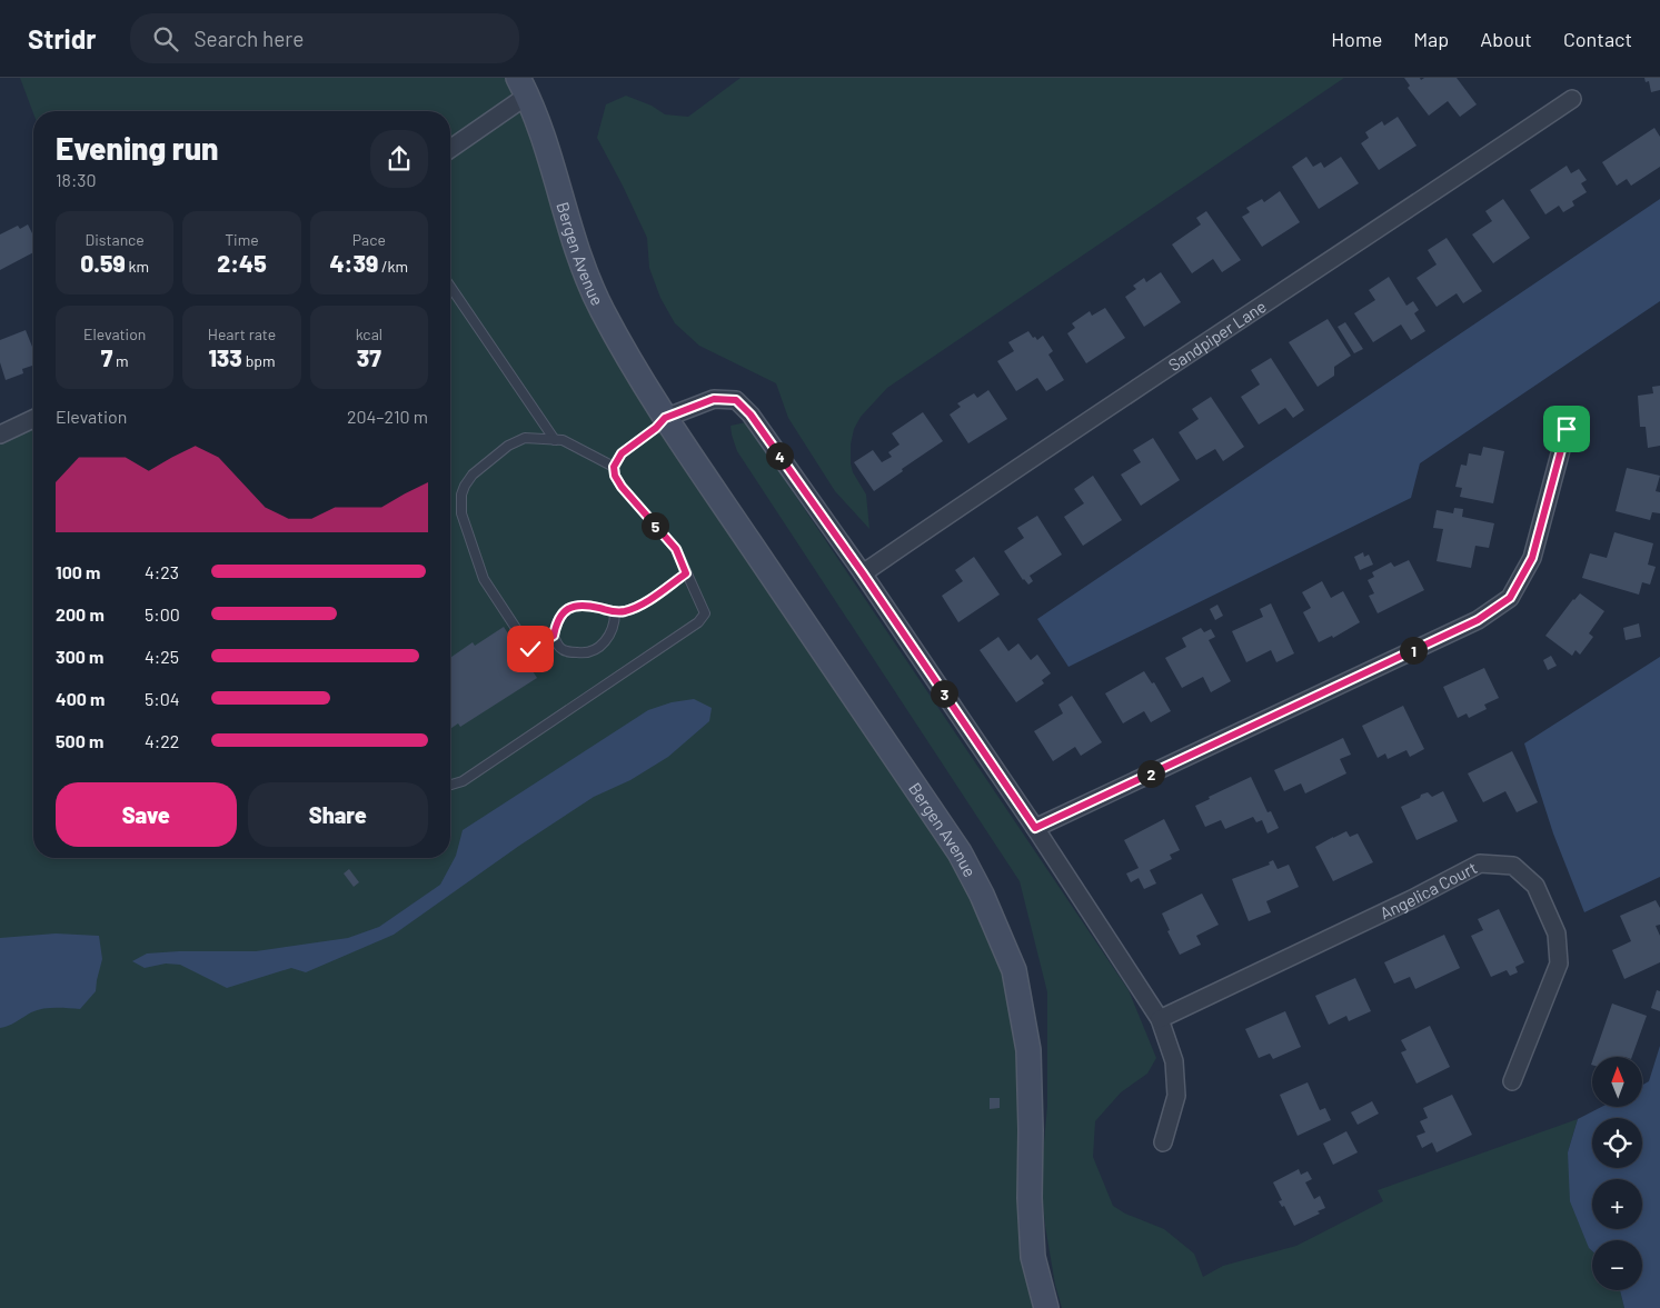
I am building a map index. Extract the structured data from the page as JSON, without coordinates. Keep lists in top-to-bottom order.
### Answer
{
  "streets": {
    "main road": ["Bergen Avenue"],
    "street": ["Sandpiper Lane", "Angelica Court"]
  },
  "north": "top",
  "page": {
    "header": "Stridr",
    "search": "Search here",
    "nav": [
      "Home",
      "Map",
      "About",
      "Contact"
    ],
    "heading": ["Evening run", "18:30"],
    "stats": [
      ["Distance", "0.59 km"],
      ["Time", "2:45"],
      ["Pace", "4:39 /km"],
      ["Elevation", "7 m"],
      ["Heart rate", "133 bpm"],
      ["kcal", "37"]
    ],
    "chart": ["Elevation", "204–210 m"],
    "pins": [
      "4",
      "5",
      "1",
      "3",
      "2"
    ],
    "list": [
      {
        "name": "100 m",
        "note": "4:23"
      },
      {
        "name": "200 m",
        "note": "5:00"
      },
      {
        "name": "300 m",
        "note": "4:25"
      },
      {
        "name": "400 m",
        "note": "5:04"
      },
      {
        "name": "500 m",
        "note": "4:22"
      }
    ],
    "buttons": ["Save", "Share"],
    "map_buttons": ["+", "−"]
  }
}
